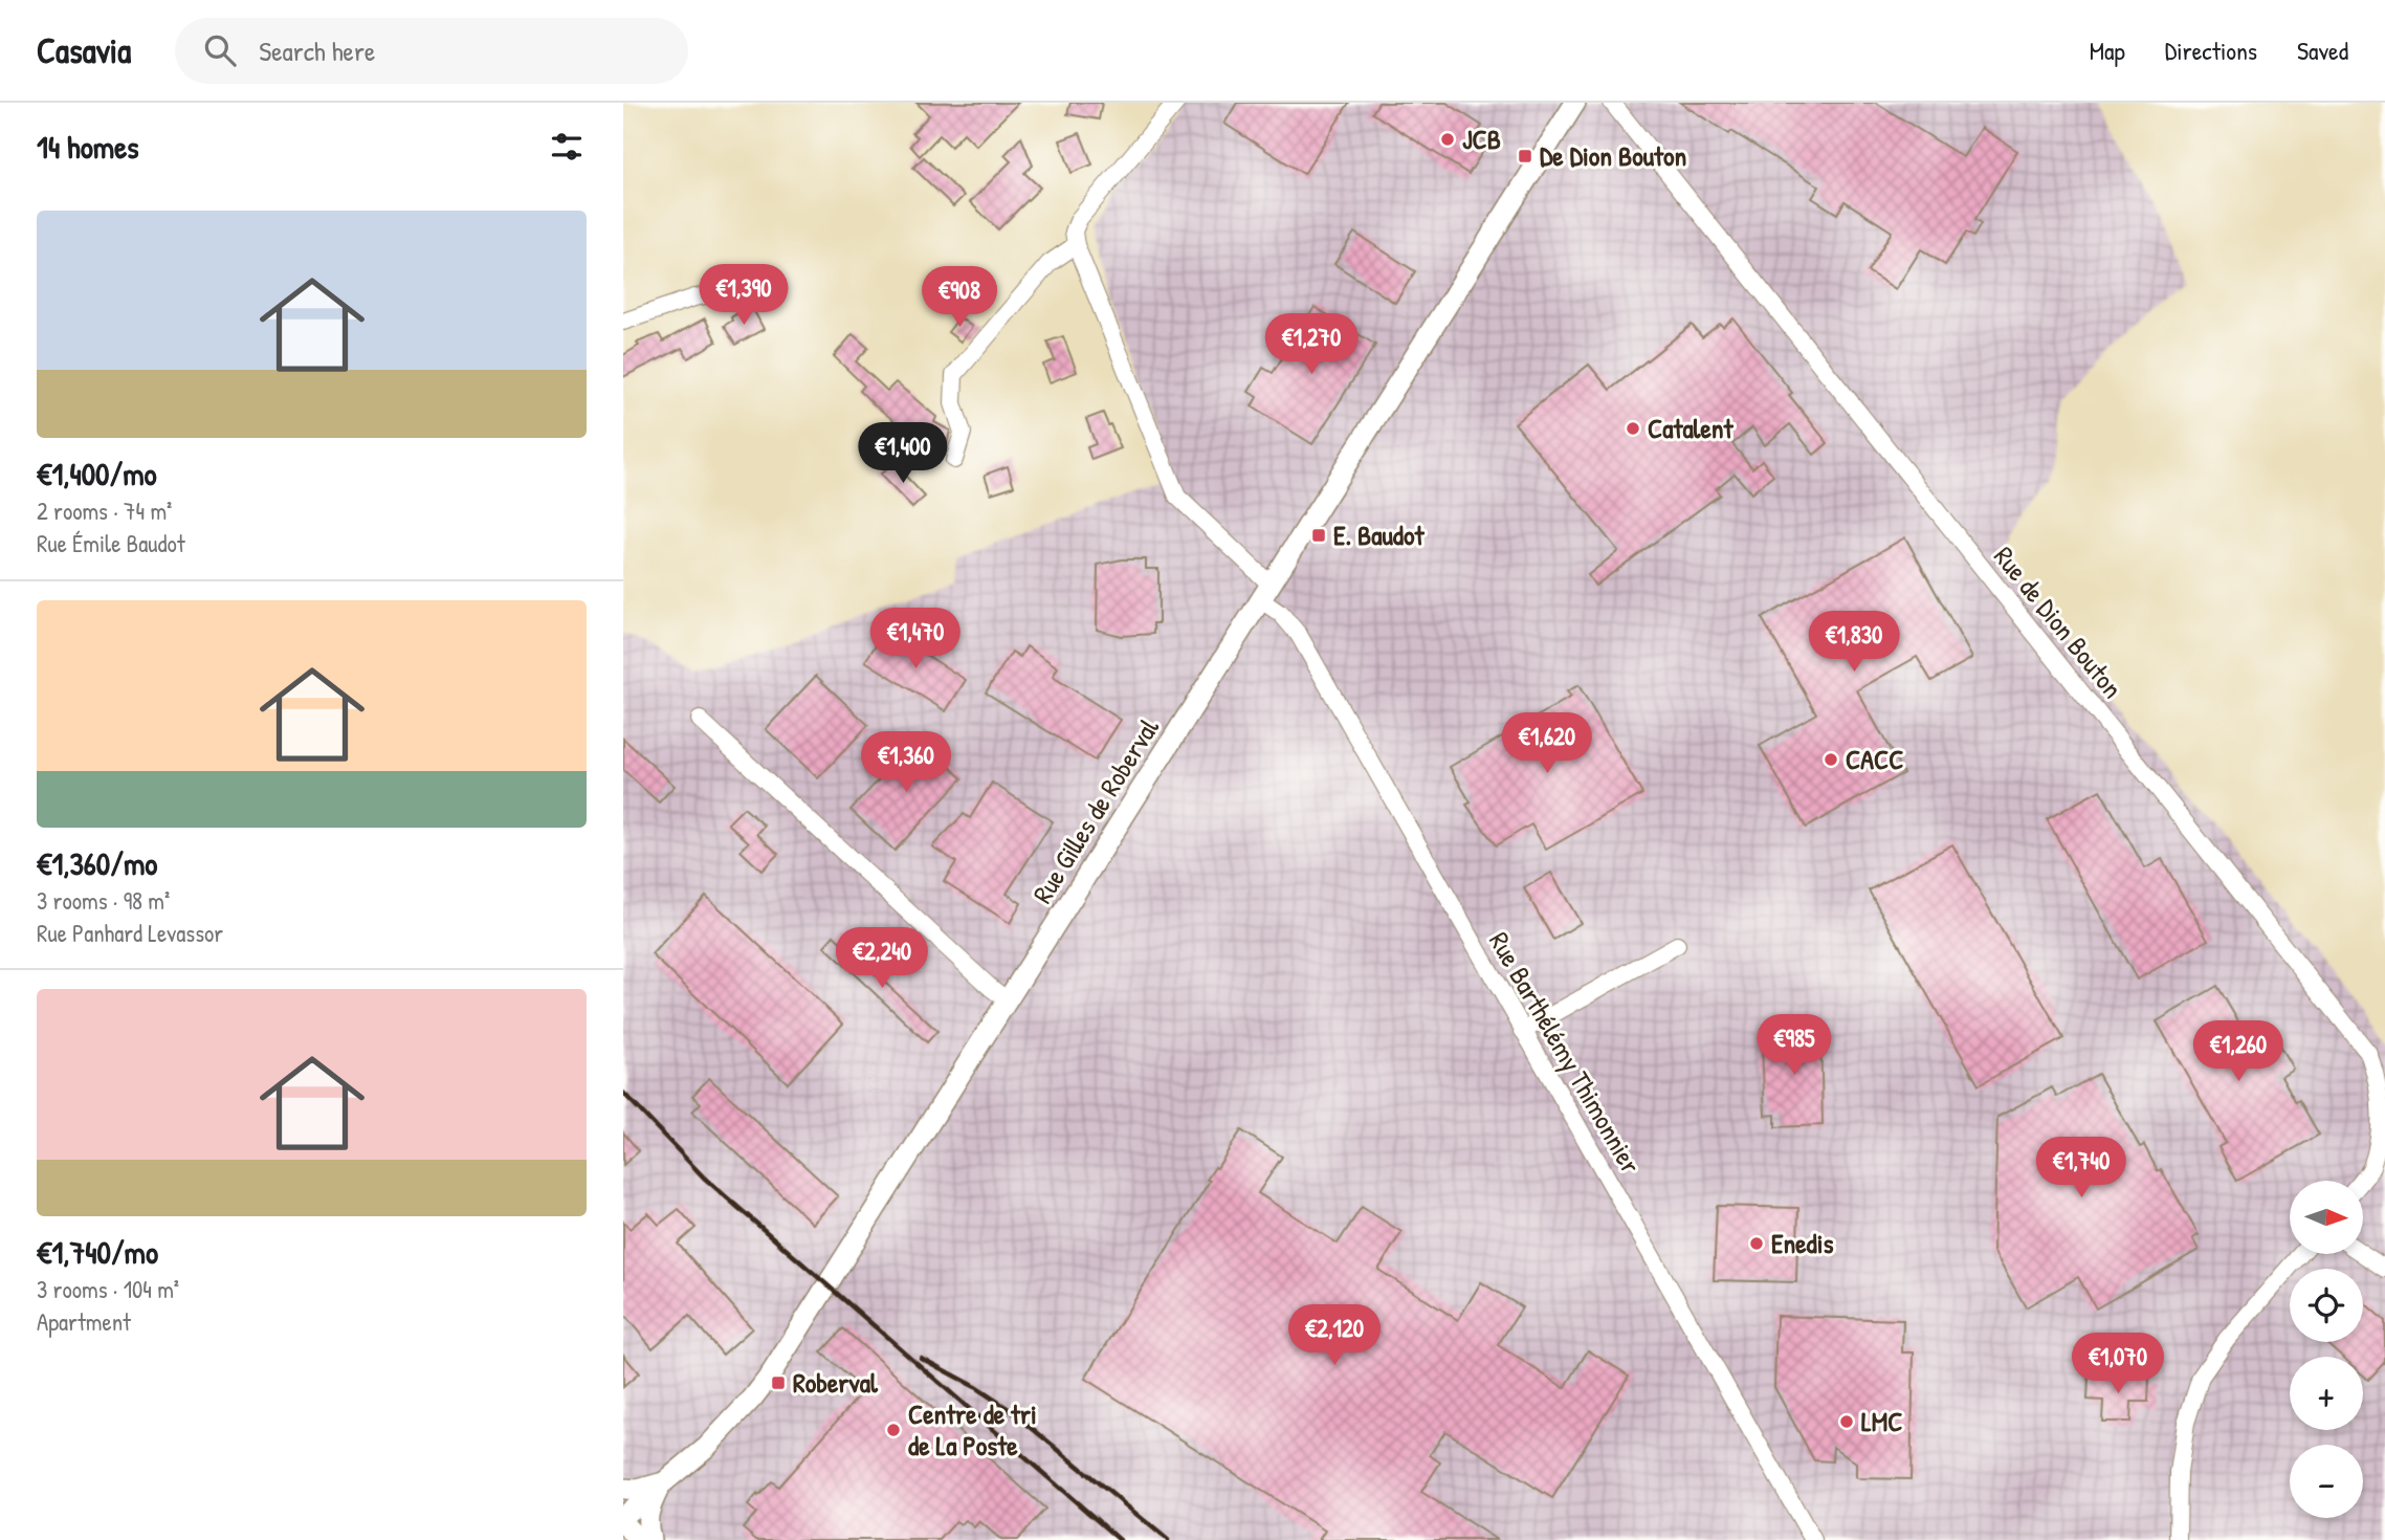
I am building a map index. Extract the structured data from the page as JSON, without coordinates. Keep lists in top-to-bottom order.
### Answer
{
  "streets": {
    "street": ["Rue de Dion Bouton", "Rue Gilles de Roberval", "Rue Barthélémy Thimonnier"]
  },
  "crossings": [
    ["Rue Gilles de Roberval", "Rue Barthélémy Thimonnier"]
  ],
  "places": {
    "other": [
      "JCB",
      "Catalent",
      "CACC",
      "Enedis",
      "LMC",
      "Centre de tri de La Poste"
    ],
    "transit": ["De Dion Bouton", "E. Baudot", "Roberval"]
  },
  "north": "right",
  "page": {
    "header": "Casavia",
    "search": "Search here",
    "nav": ["Map", "Directions", "Saved"],
    "heading": "14 homes",
    "list": [
      {
        "name": "€1,400/mo",
        "note": "2 rooms · 74 m² · Rue Émile Baudot"
      },
      {
        "name": "€1,360/mo",
        "note": "3 rooms · 98 m² · Rue Panhard Levassor"
      },
      {
        "name": "€1,740/mo",
        "note": "3 rooms · 104 m² · Apartment"
      }
    ],
    "price": [
      "€1,390",
      "€908",
      "€1,270",
      "€1,400",
      "€1,470",
      "€1,830",
      "€1,620",
      "€1,360",
      "€2,240",
      "€985",
      "€1,260",
      "€1,740",
      "€2,120",
      "€1,070"
    ],
    "map_buttons": ["+", "−"]
  }
}
